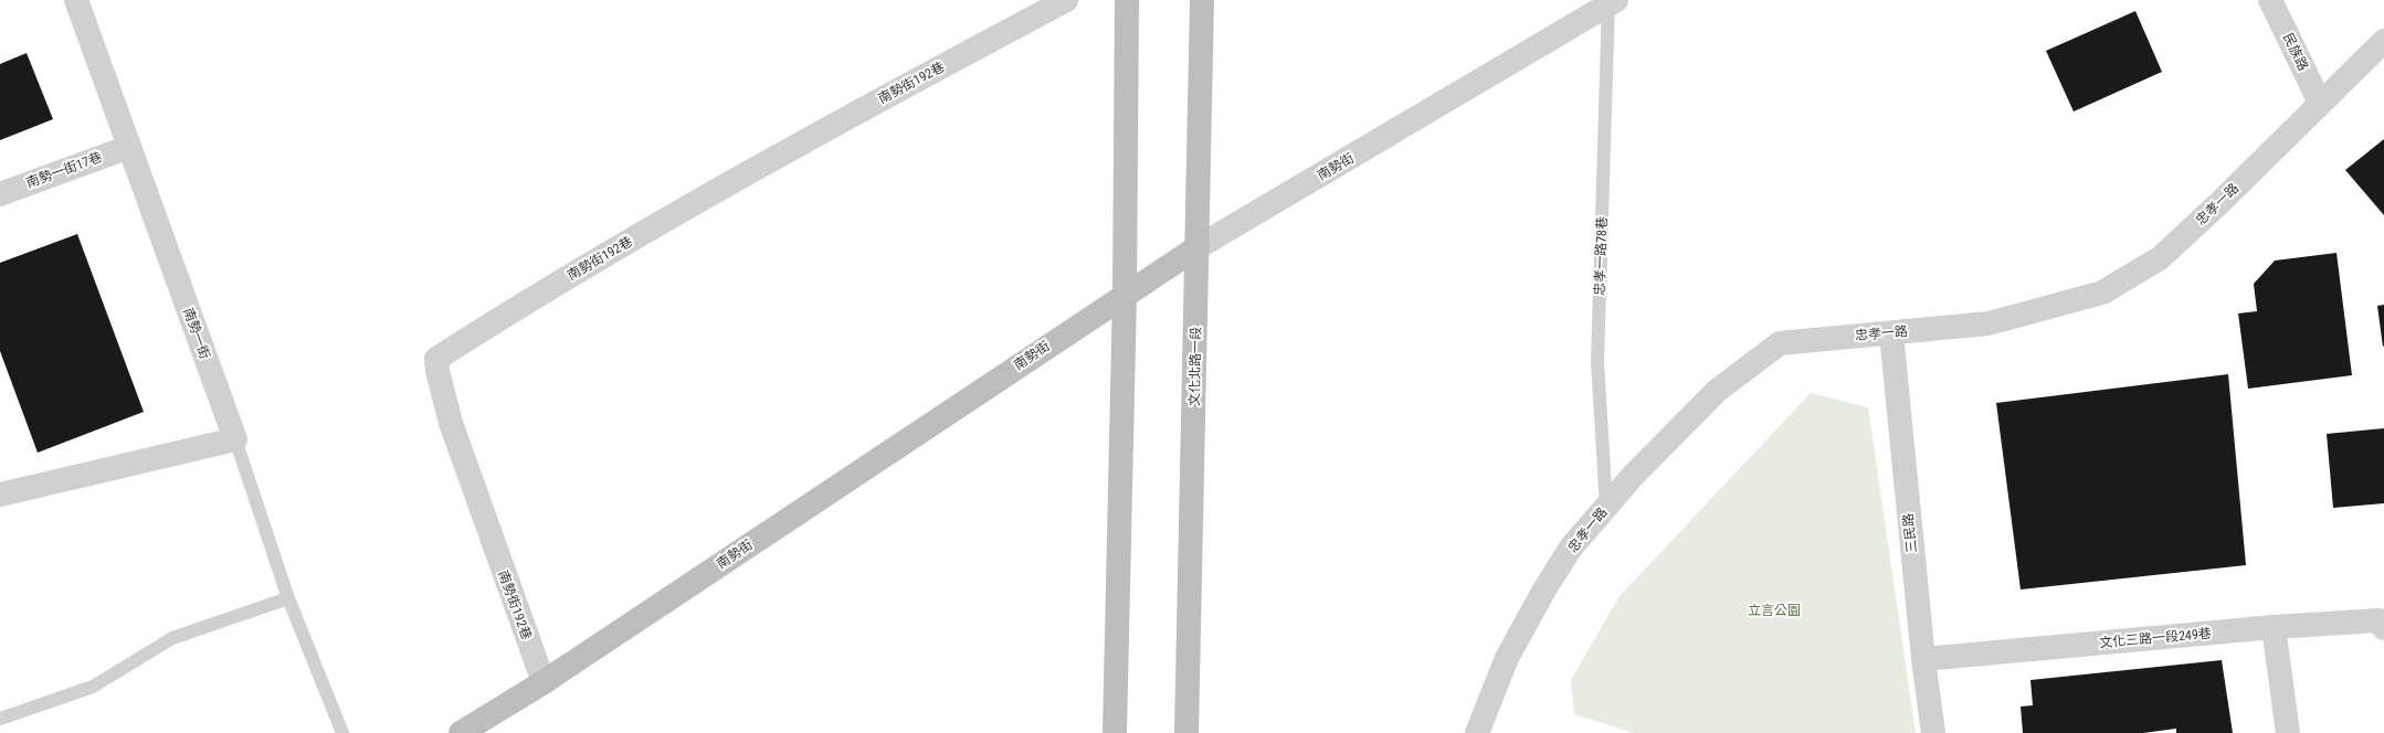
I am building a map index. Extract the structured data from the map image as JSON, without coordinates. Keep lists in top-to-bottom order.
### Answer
{
  "streets": {
    "main road": ["南勢街", "文化北路一段"],
    "street": [
      "民族路",
      "南勢街192巷",
      "南勢一街17巷",
      "忠孝一路",
      "南勢一街",
      "三民路",
      "文化三路一段249巷"
    ],
    "lane": ["忠孝一路78巷"]
  },
  "crossings": [
    ["民族路", "忠孝一路"],
    ["南勢街192巷", "南勢街"],
    ["南勢街", "忠孝一路78巷"],
    ["南勢街", "文化北路一段"],
    ["南勢一街17巷", "南勢一街"],
    ["忠孝一路", "忠孝一路78巷"],
    ["忠孝一路", "三民路"],
    ["三民路", "文化三路一段249巷"]
  ],
  "parks": ["立言公園"]
}
